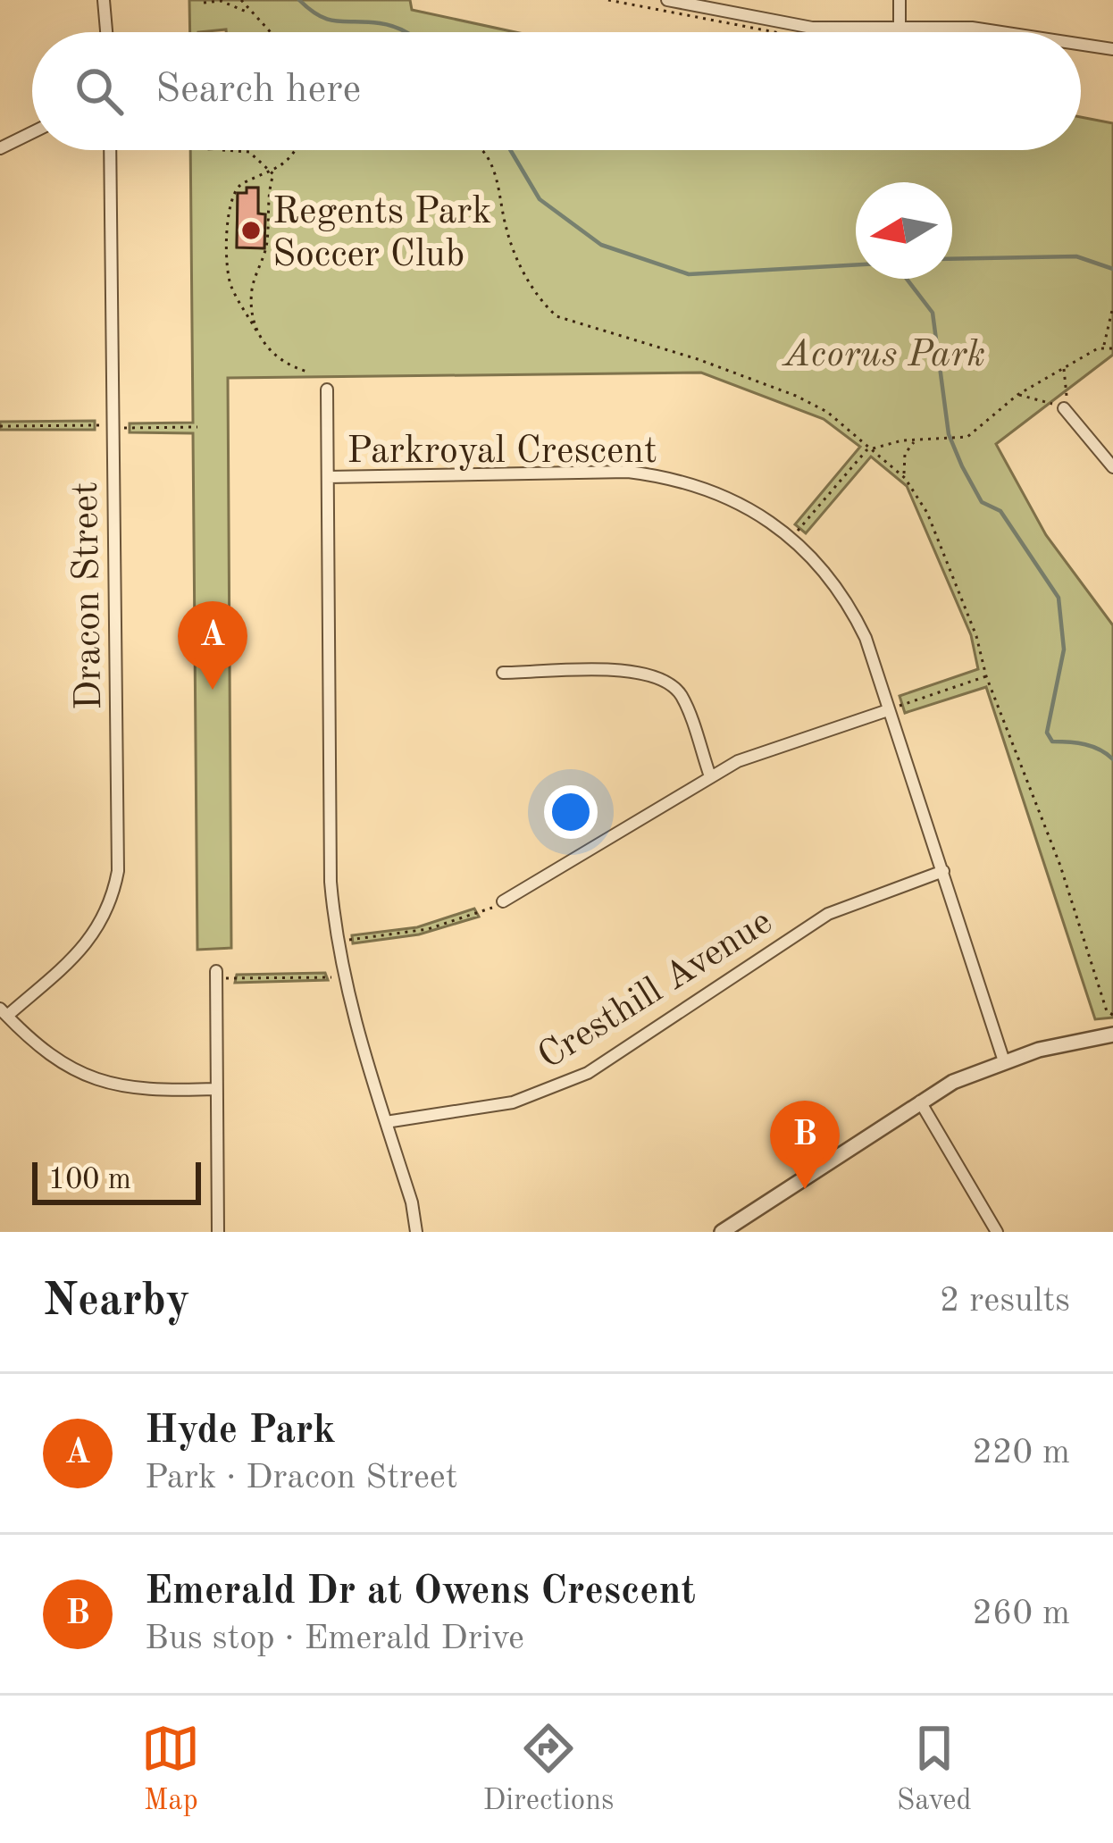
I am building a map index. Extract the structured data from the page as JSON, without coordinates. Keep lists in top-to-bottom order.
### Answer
{
  "streets": {
    "street": ["Parkroyal Crescent", "Dracon Street", "Cresthill Avenue"]
  },
  "crossings": [
    ["Parkroyal Crescent", "Cresthill Avenue"]
  ],
  "parks": ["Acorus Park"],
  "places": ["Regents Park Soccer Club"],
  "scale_bar": "100 m",
  "north": "left",
  "page": {
    "search": "Search here",
    "pins": ["A", "B"],
    "scale": "100 m",
    "heading": ["Nearby", "2 results"],
    "list": [
      {
        "mark": "A",
        "name": "Hyde Park",
        "note": "Park · Dracon Street",
        "value": "220 m"
      },
      {
        "mark": "B",
        "name": "Emerald Dr at Owens Crescent",
        "note": "Bus stop · Emerald Drive",
        "value": "260 m"
      }
    ],
    "nav": ["Map", "Directions", "Saved"]
  }
}
